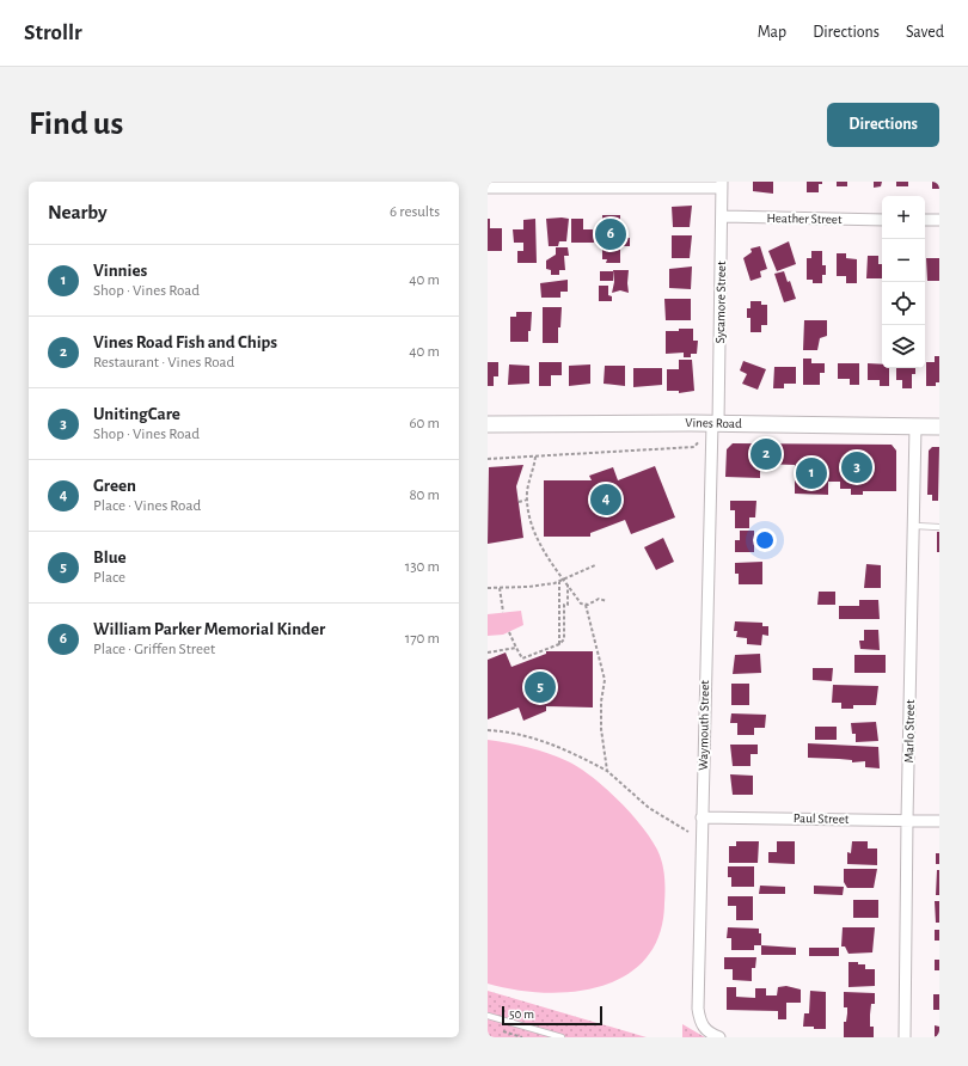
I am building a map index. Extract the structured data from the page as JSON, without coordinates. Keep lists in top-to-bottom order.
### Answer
{
  "streets": {
    "main road": ["Vines Road"],
    "street": [
      "Heather Street",
      "Sycamore Street",
      "Waymouth Street",
      "Marlo Street",
      "Paul Street"
    ]
  },
  "crossings": [
    ["Heather Street", "Sycamore Street"],
    ["Sycamore Street", "Vines Road"],
    ["Sycamore Street", "Waymouth Street"],
    ["Vines Road", "Waymouth Street"],
    ["Vines Road", "Marlo Street"],
    ["Waymouth Street", "Paul Street"],
    ["Marlo Street", "Paul Street"]
  ],
  "scale_bar": "50 m",
  "page": {
    "header": "Strollr",
    "nav": ["Map", "Directions", "Saved"],
    "buttons": "Directions",
    "title": "Find us",
    "heading": ["Nearby", "6 results"],
    "map_buttons": ["+", "−"],
    "pins": [
      "6",
      "2",
      "3",
      "1",
      "4",
      "5"
    ],
    "list": [
      {
        "mark": "1",
        "name": "Vinnies",
        "note": "Shop · Vines Road",
        "value": "40 m"
      },
      {
        "mark": "2",
        "name": "Vines Road Fish and Chips",
        "note": "Restaurant · Vines Road",
        "value": "40 m"
      },
      {
        "mark": "3",
        "name": "UnitingCare",
        "note": "Shop · Vines Road",
        "value": "60 m"
      },
      {
        "mark": "4",
        "name": "Green",
        "note": "Place · Vines Road",
        "value": "80 m"
      },
      {
        "mark": "5",
        "name": "Blue",
        "note": "Place",
        "value": "130 m"
      },
      {
        "mark": "6",
        "name": "William Parker Memorial Kinder",
        "note": "Place · Griffen Street",
        "value": "170 m"
      }
    ],
    "scale": "50 m"
  }
}
